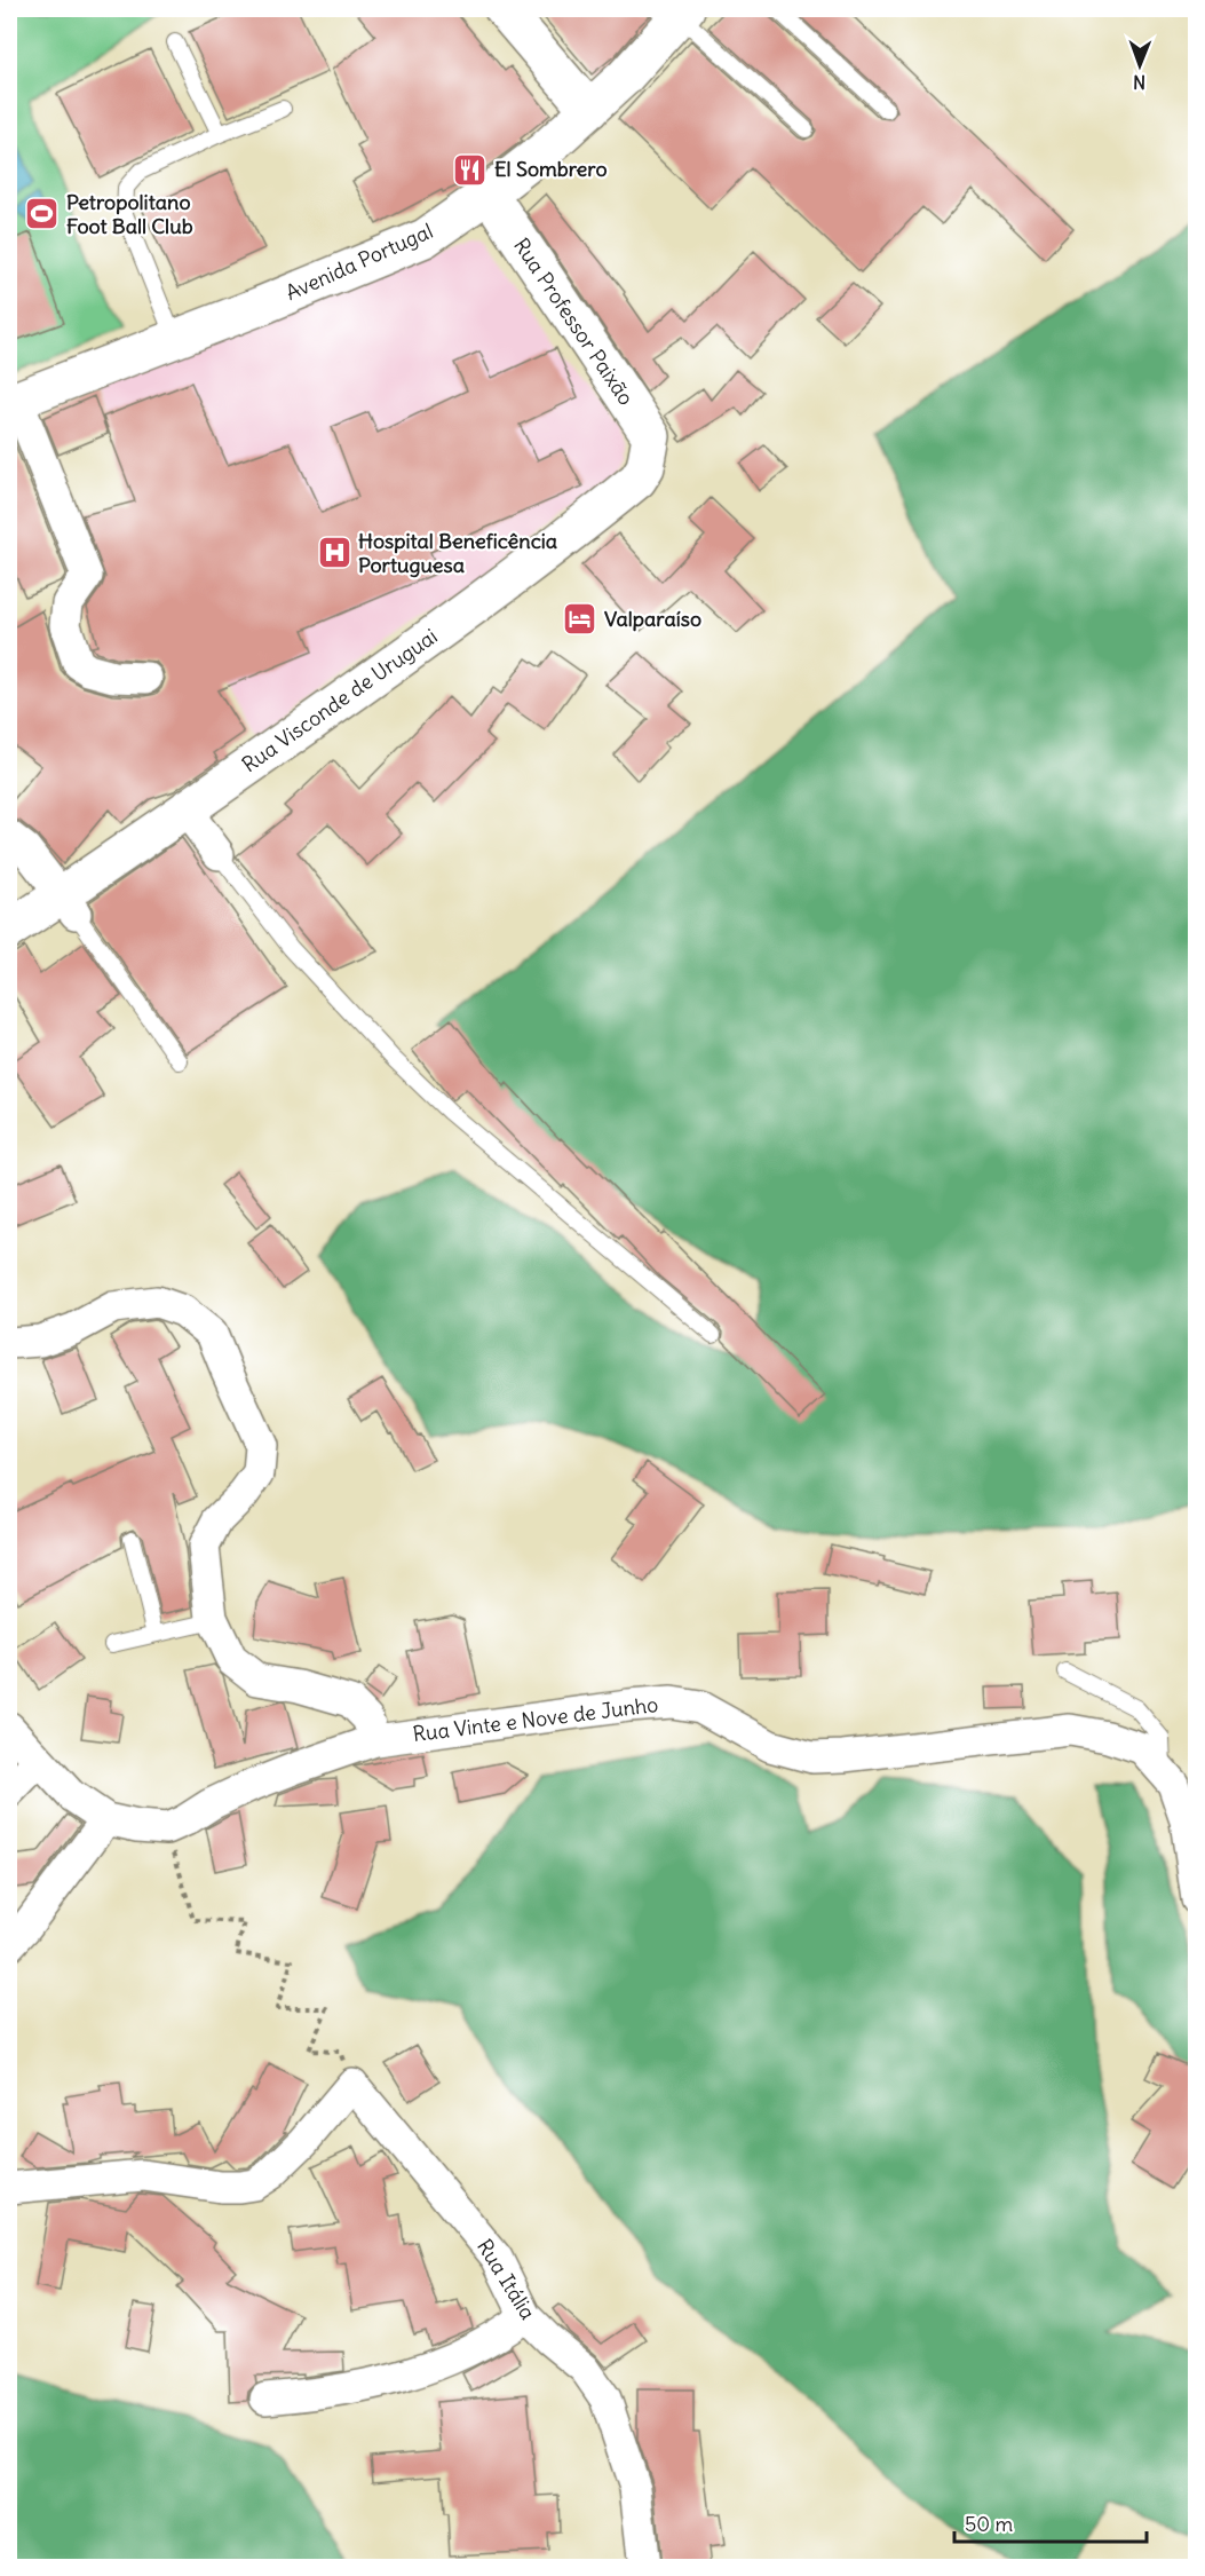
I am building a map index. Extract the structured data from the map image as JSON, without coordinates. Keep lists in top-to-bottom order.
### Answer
{
  "streets": {
    "street": [
      "Avenida Portugal",
      "Rua Professor Paixão",
      "Rua Visconde de Uruguai",
      "Rua Vinte e Nove de Junho",
      "Rua Itália"
    ]
  },
  "crossings": [
    ["Avenida Portugal", "Rua Professor Paixão"],
    ["Rua Professor Paixão", "Rua Visconde de Uruguai"]
  ],
  "places": {
    "restaurant": ["El Sombrero"],
    "sports": ["Petropolitano Foot Ball Club"],
    "hospital": ["Hospital Beneficência Portuguesa"],
    "hotel": ["Valparaíso"]
  },
  "scale_bar": "50 m",
  "north": "bottom"
}
